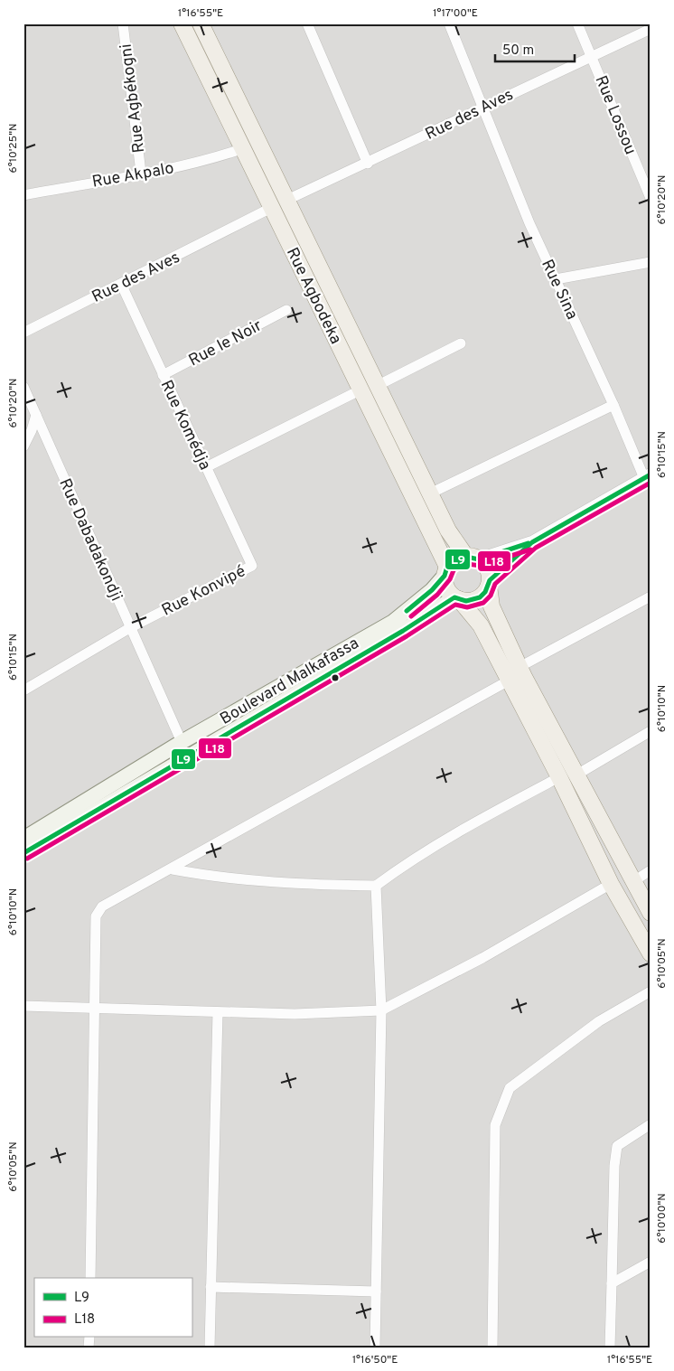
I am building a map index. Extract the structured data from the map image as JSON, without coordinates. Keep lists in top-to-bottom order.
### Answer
{
  "streets": {
    "main road": ["Rue Agbodeka", "Boulevard Malkafassa"],
    "street": [
      "Rue Agbékogni",
      "Rue des Aves",
      "Rue Lossou",
      "Rue Akpalo",
      "Rue Sina",
      "Rue le Noir",
      "Rue Komédja",
      "Rue Dabadakondji",
      "Rue Konvipé"
    ]
  },
  "crossings": [
    ["Rue Agbékogni", "Rue Akpalo"],
    ["Rue des Aves", "Rue Lossou"],
    ["Rue des Aves", "Rue Sina"],
    ["Rue des Aves", "Rue Agbodeka"],
    ["Rue des Aves", "Rue Komédja"],
    ["Rue Akpalo", "Rue Agbodeka"],
    ["Rue le Noir", "Rue Komédja"],
    ["Rue Komédja", "Rue Konvipé"],
    ["Rue Dabadakondji", "Rue Konvipé"],
    ["Rue Dabadakondji", "Boulevard Malkafassa"]
  ],
  "lines": ["transit line L9", "transit line L18"],
  "legend": ["L9", "L18"],
  "scale_bar": "50 m",
  "coordinates": [
    "1°16'55\"E",
    "1°17'00\"E",
    "6°10'25\"N",
    "6°10'20\"N",
    "6°10'15\"N",
    "6°10'10\"N",
    "6°10'05\"N",
    "6°10'00\"N",
    "1°16'50\"E"
  ]
}
